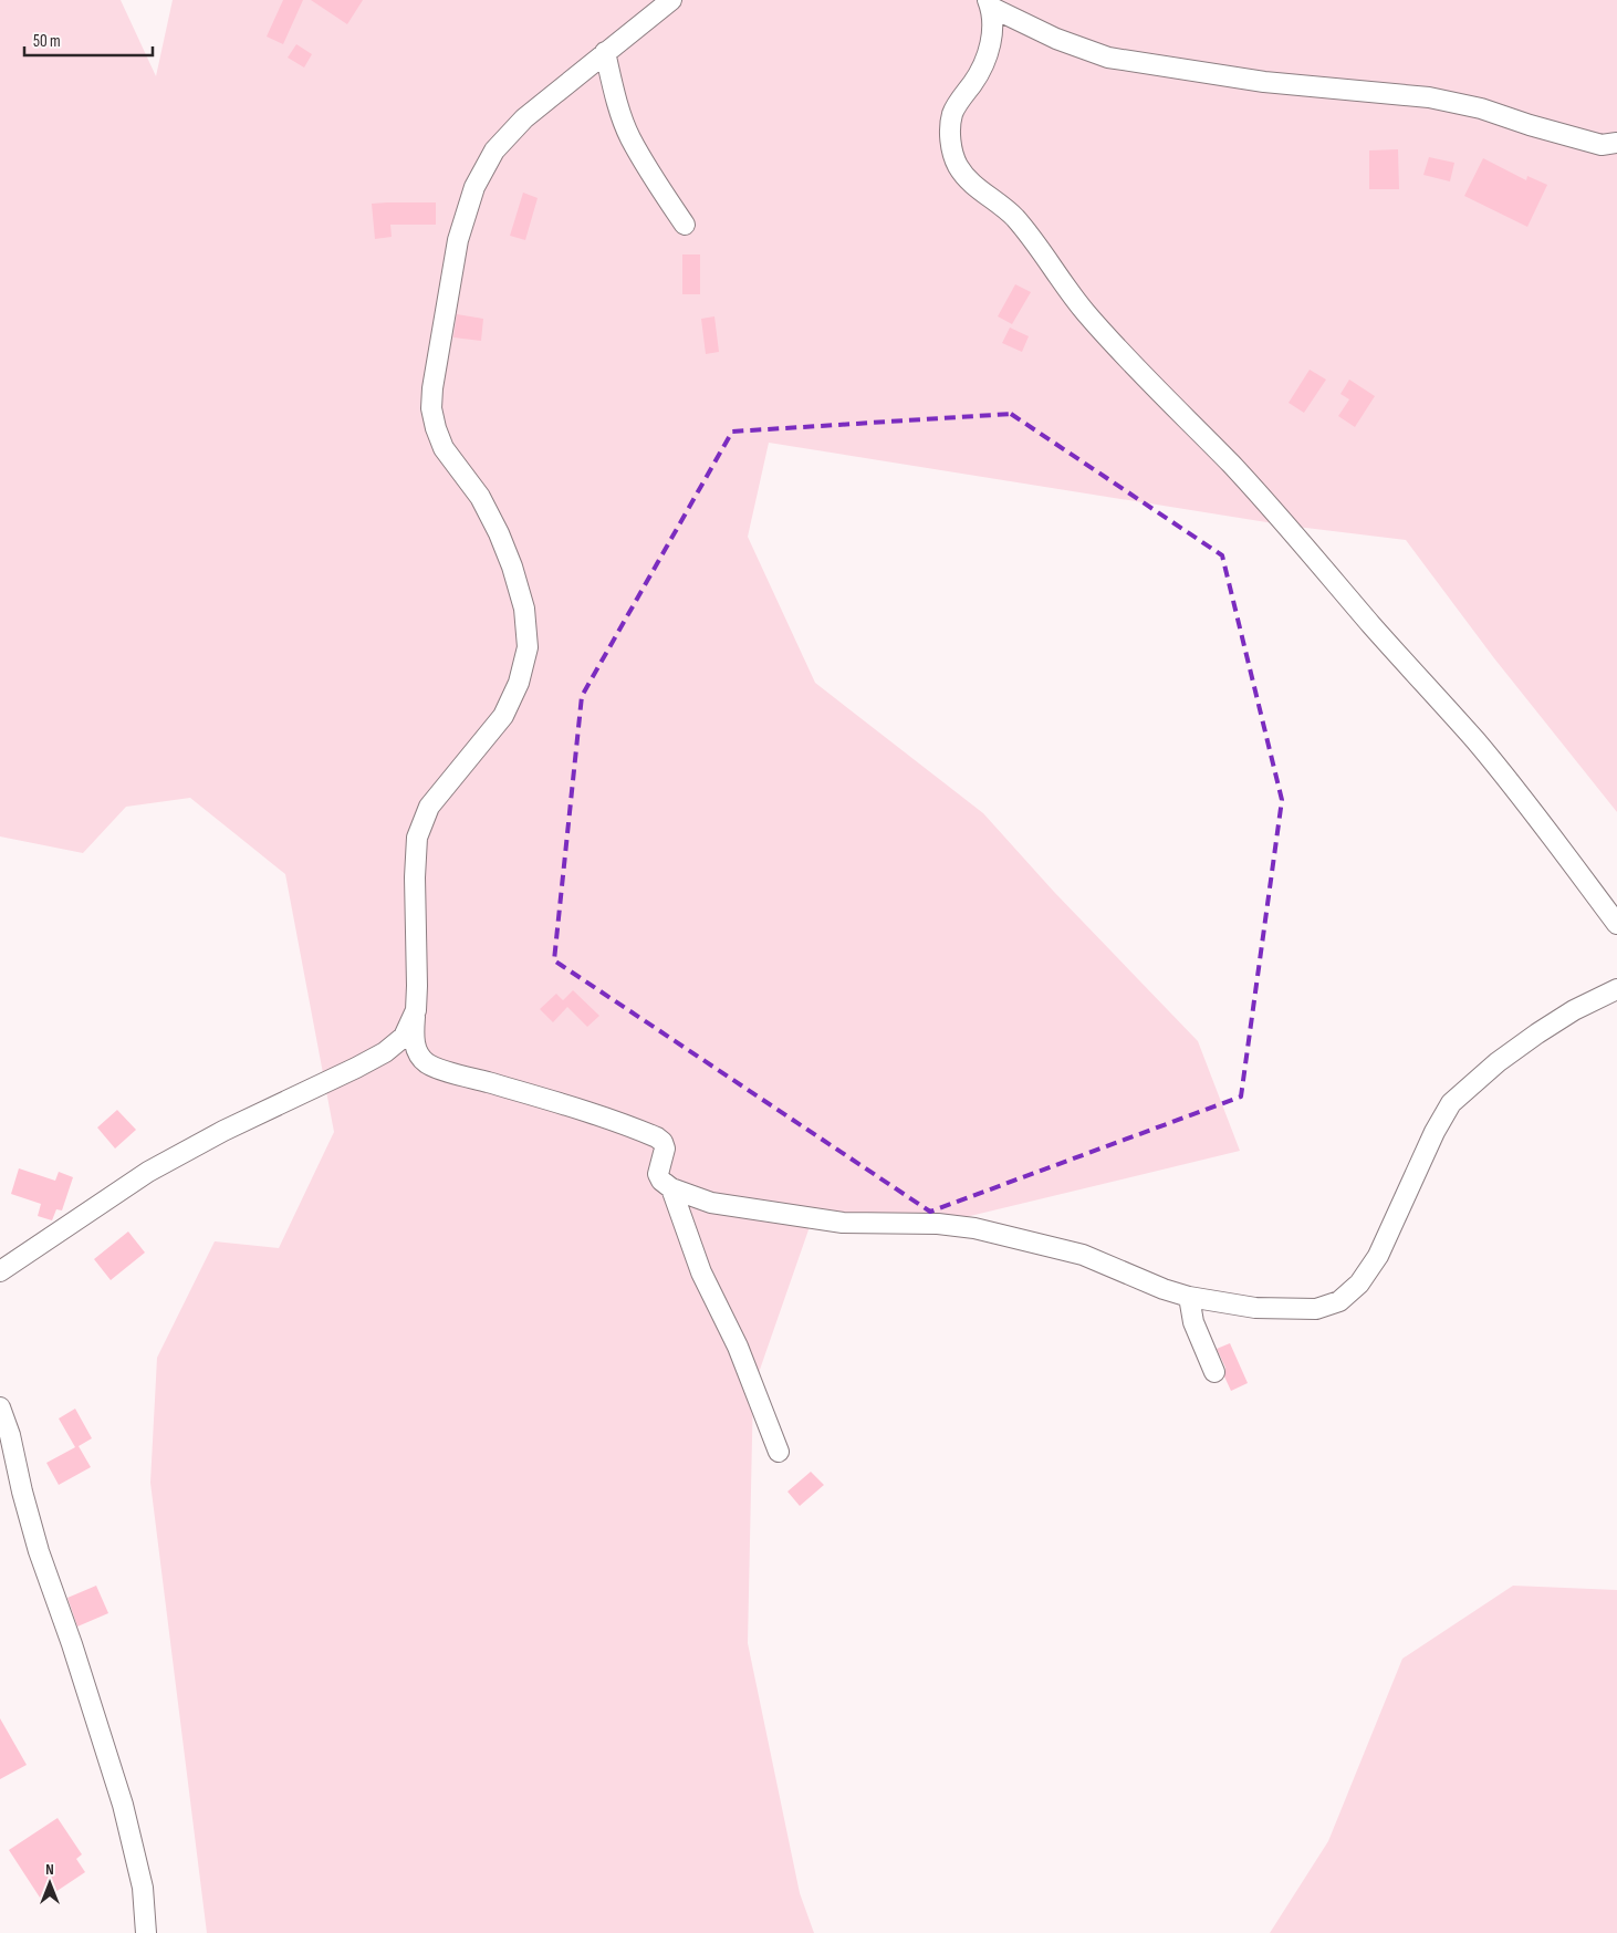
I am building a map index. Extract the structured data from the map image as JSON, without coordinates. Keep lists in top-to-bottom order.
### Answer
{
  "scale_bar": "50 m",
  "north": "top"
}
